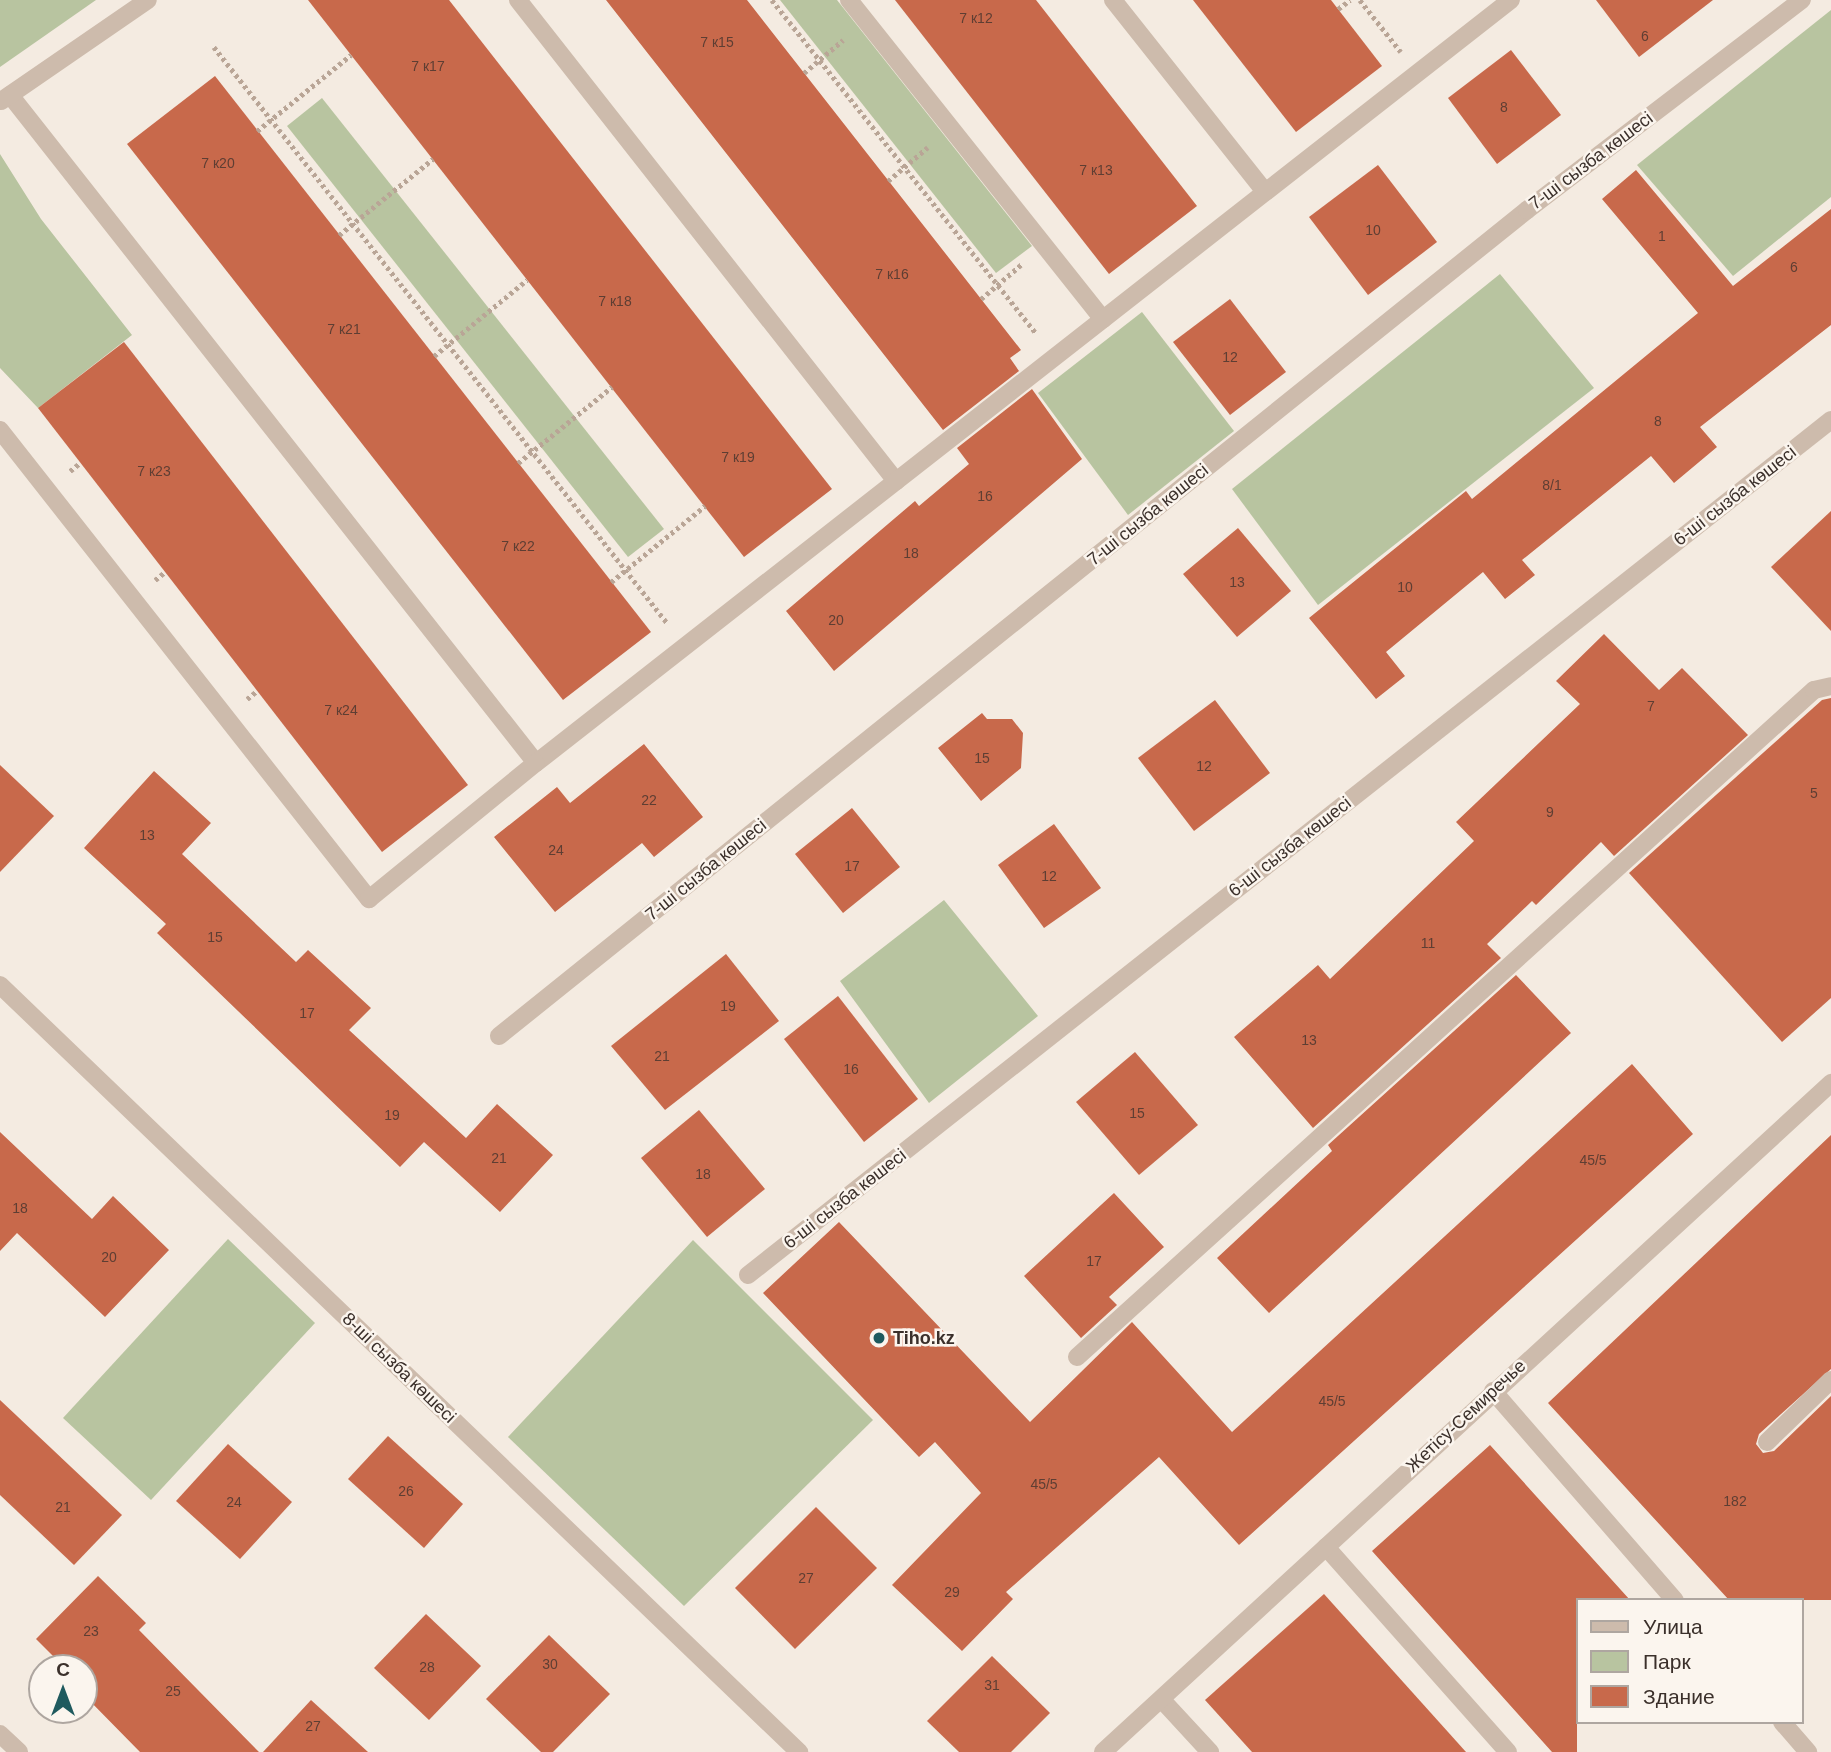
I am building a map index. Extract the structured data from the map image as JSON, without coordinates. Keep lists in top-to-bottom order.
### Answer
{
  "streets": {
    "street": [
      "7-ші сызба көшесі",
      "6-ші сызба көшесі",
      "8-ші сызба көшесі",
      "Жетісу-Семиречье"
    ]
  },
  "places": ["Tiho.kz"],
  "house_numbers": [
    "7 к12",
    "6",
    "7 к15",
    "7 к17",
    "8",
    "7 к20",
    "7 к13",
    "10",
    "1",
    "6",
    "7 к16",
    "7 к18",
    "7 к21",
    "12",
    "8",
    "7 к19",
    "7 к23",
    "8/1",
    "16",
    "7 к22",
    "18",
    "13",
    "10",
    "20",
    "7",
    "7 к24",
    "15",
    "12",
    "5",
    "22",
    "9",
    "13",
    "24",
    "17",
    "12",
    "15",
    "11",
    "19",
    "17",
    "13",
    "21",
    "16",
    "15",
    "19",
    "21",
    "45/5",
    "18",
    "18",
    "20",
    "17",
    "45/5",
    "45/5",
    "26",
    "182",
    "24",
    "21",
    "27",
    "29",
    "23",
    "30",
    "28",
    "31",
    "25",
    "27"
  ],
  "legend": ["Улица", "Парк", "Здание"],
  "north": "top"
}
